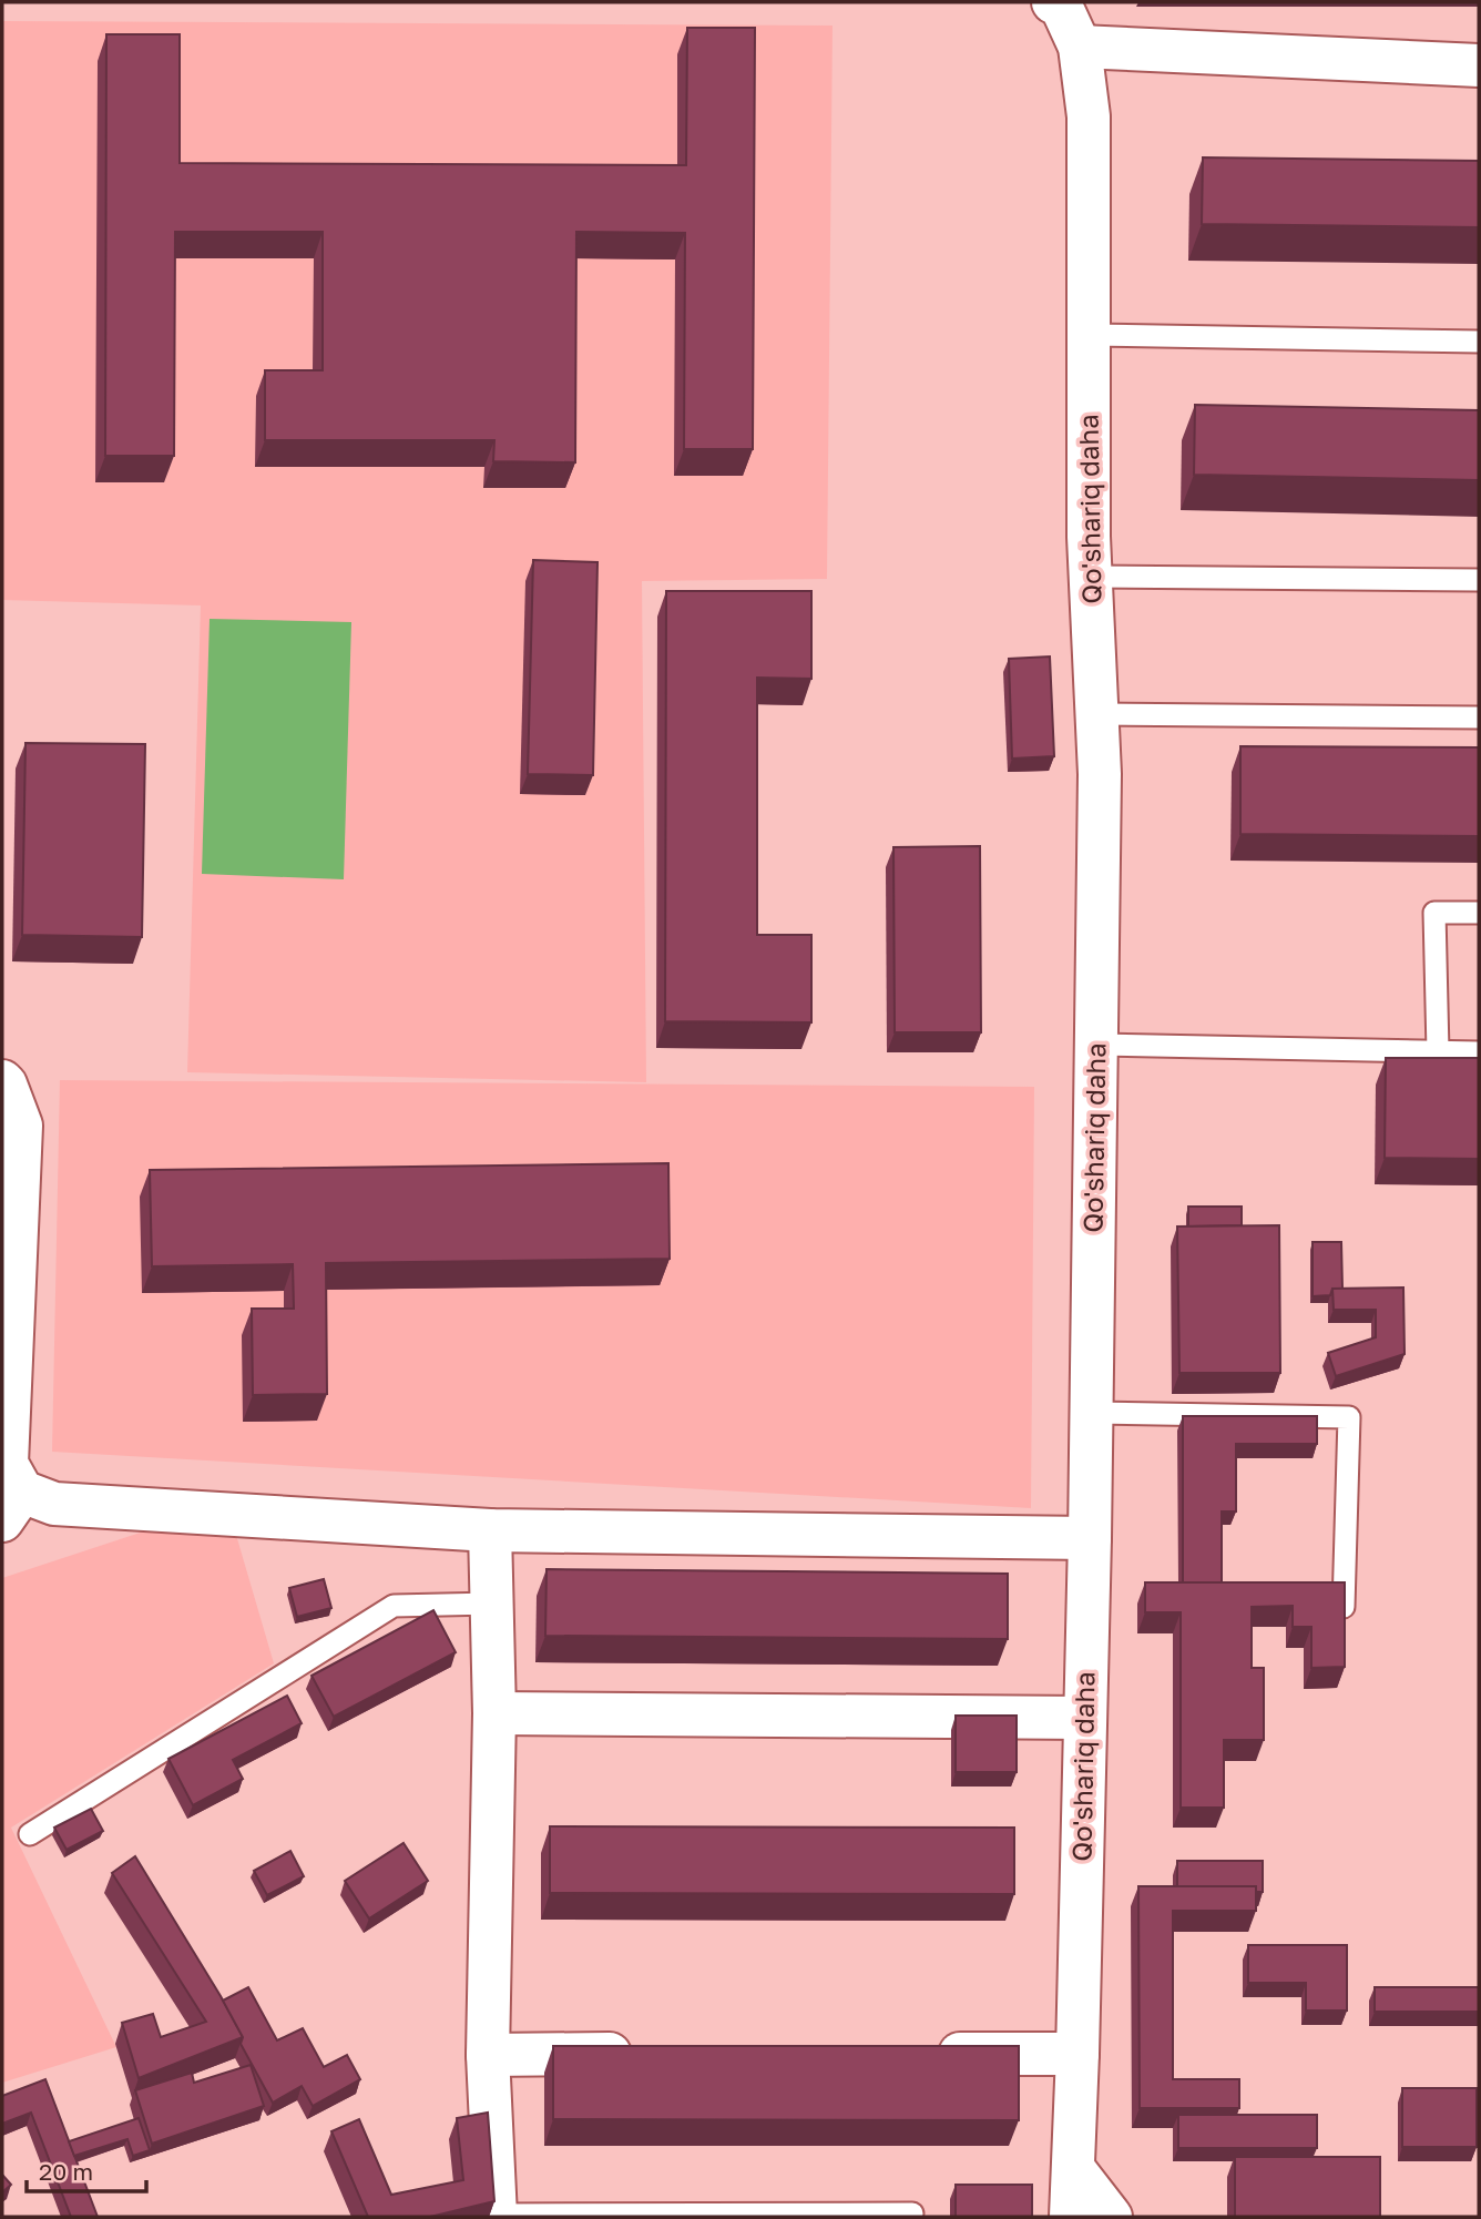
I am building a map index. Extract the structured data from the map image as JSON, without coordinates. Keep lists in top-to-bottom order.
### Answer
{
  "streets": {
    "street": ["Qo'shariq daha"]
  },
  "scale_bar": "20 m"
}
